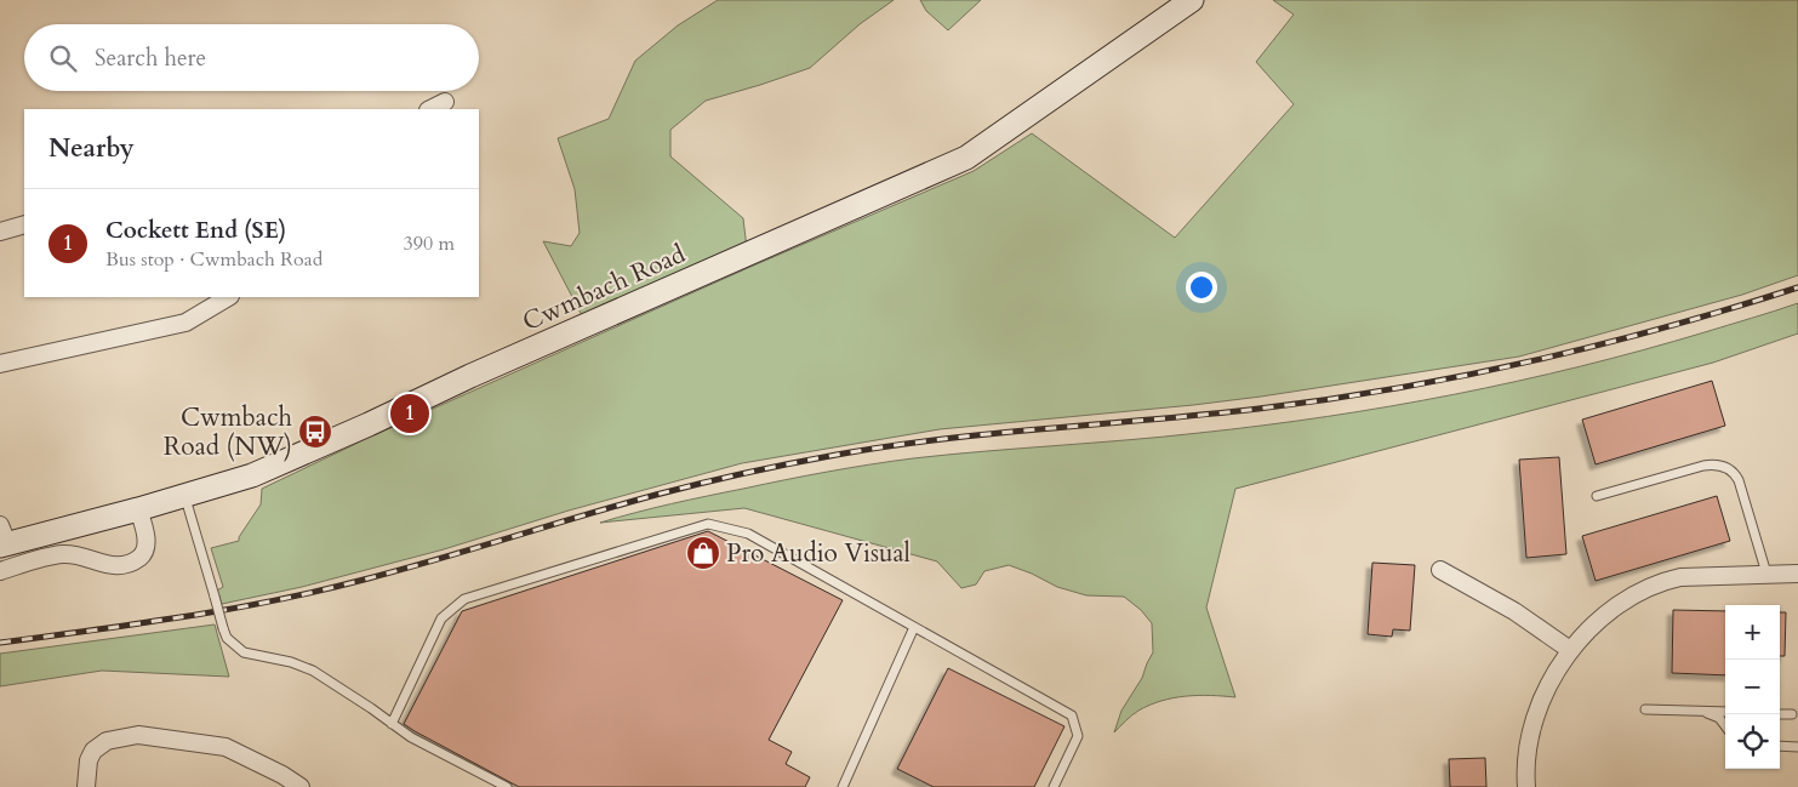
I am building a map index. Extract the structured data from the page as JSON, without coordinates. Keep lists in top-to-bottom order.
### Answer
{
  "streets": {
    "main road": ["Cwmbach Road"]
  },
  "places": {
    "bus stop": ["Cwmbach Road (NW)"],
    "shop": ["Pro Audio Visual"]
  },
  "page": {
    "search": "Search here",
    "heading": "Nearby",
    "list": [
      {
        "mark": "1",
        "name": "Cockett End (SE)",
        "note": "Bus stop · Cwmbach Road",
        "value": "390 m"
      }
    ],
    "pins": "1",
    "map_buttons": ["+", "−"]
  }
}
